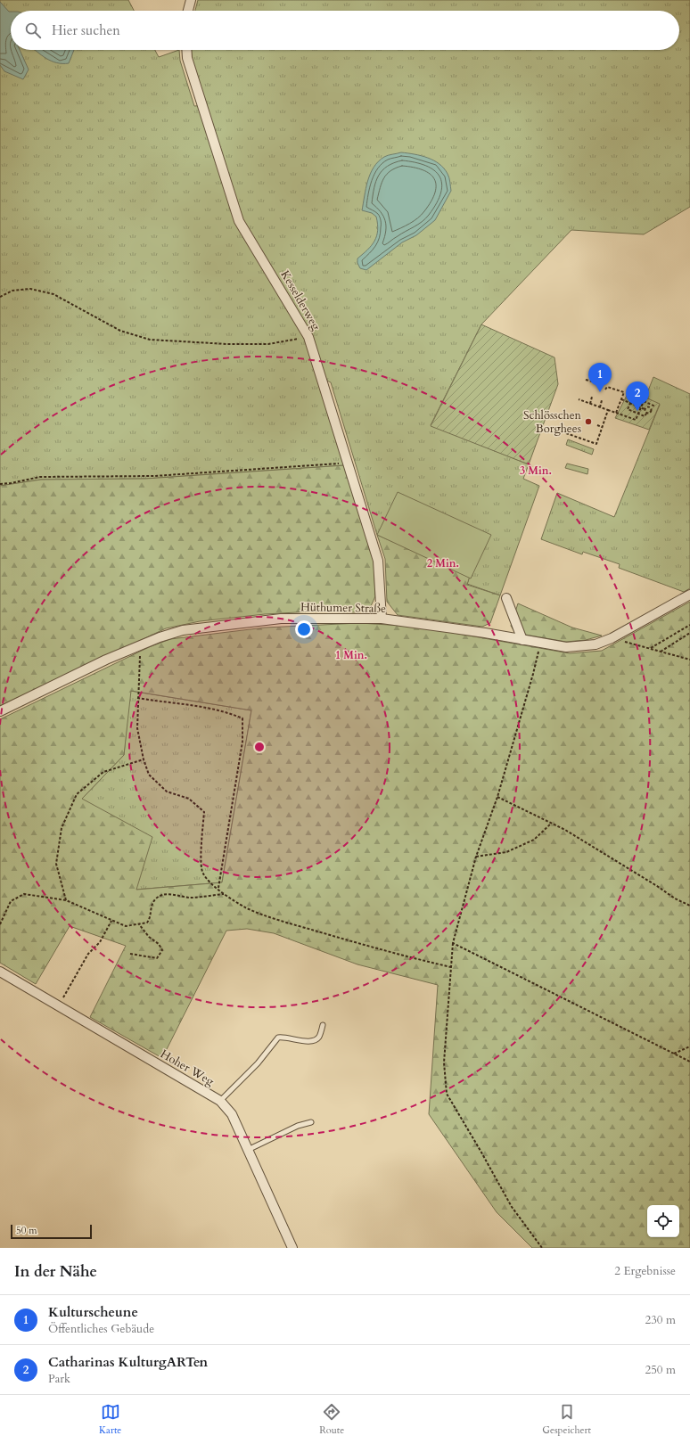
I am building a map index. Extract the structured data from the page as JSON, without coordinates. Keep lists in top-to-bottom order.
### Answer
{
  "streets": {
    "street": ["Kesselderweg", "Hüthumer Straße", "Hoher Weg"]
  },
  "crossings": [
    ["Kesselderweg", "Hüthumer Straße"]
  ],
  "places": ["Schlösschen Borghees"],
  "scale_bar": "50 m",
  "page": {
    "search": "Hier suchen",
    "pins": ["1", "2"],
    "scale": "50 m",
    "heading": ["In der Nähe", "2 Ergebnisse"],
    "list": [
      {
        "mark": "1",
        "name": "Kulturscheune",
        "note": "Öffentliches Gebäude",
        "value": "230 m"
      },
      {
        "mark": "2",
        "name": "Catharinas KulturgARTen",
        "note": "Park",
        "value": "250 m"
      }
    ],
    "nav": ["Karte", "Route", "Gespeichert"]
  },
  "rings": ["3 Min.", "2 Min.", "1 Min."]
}
